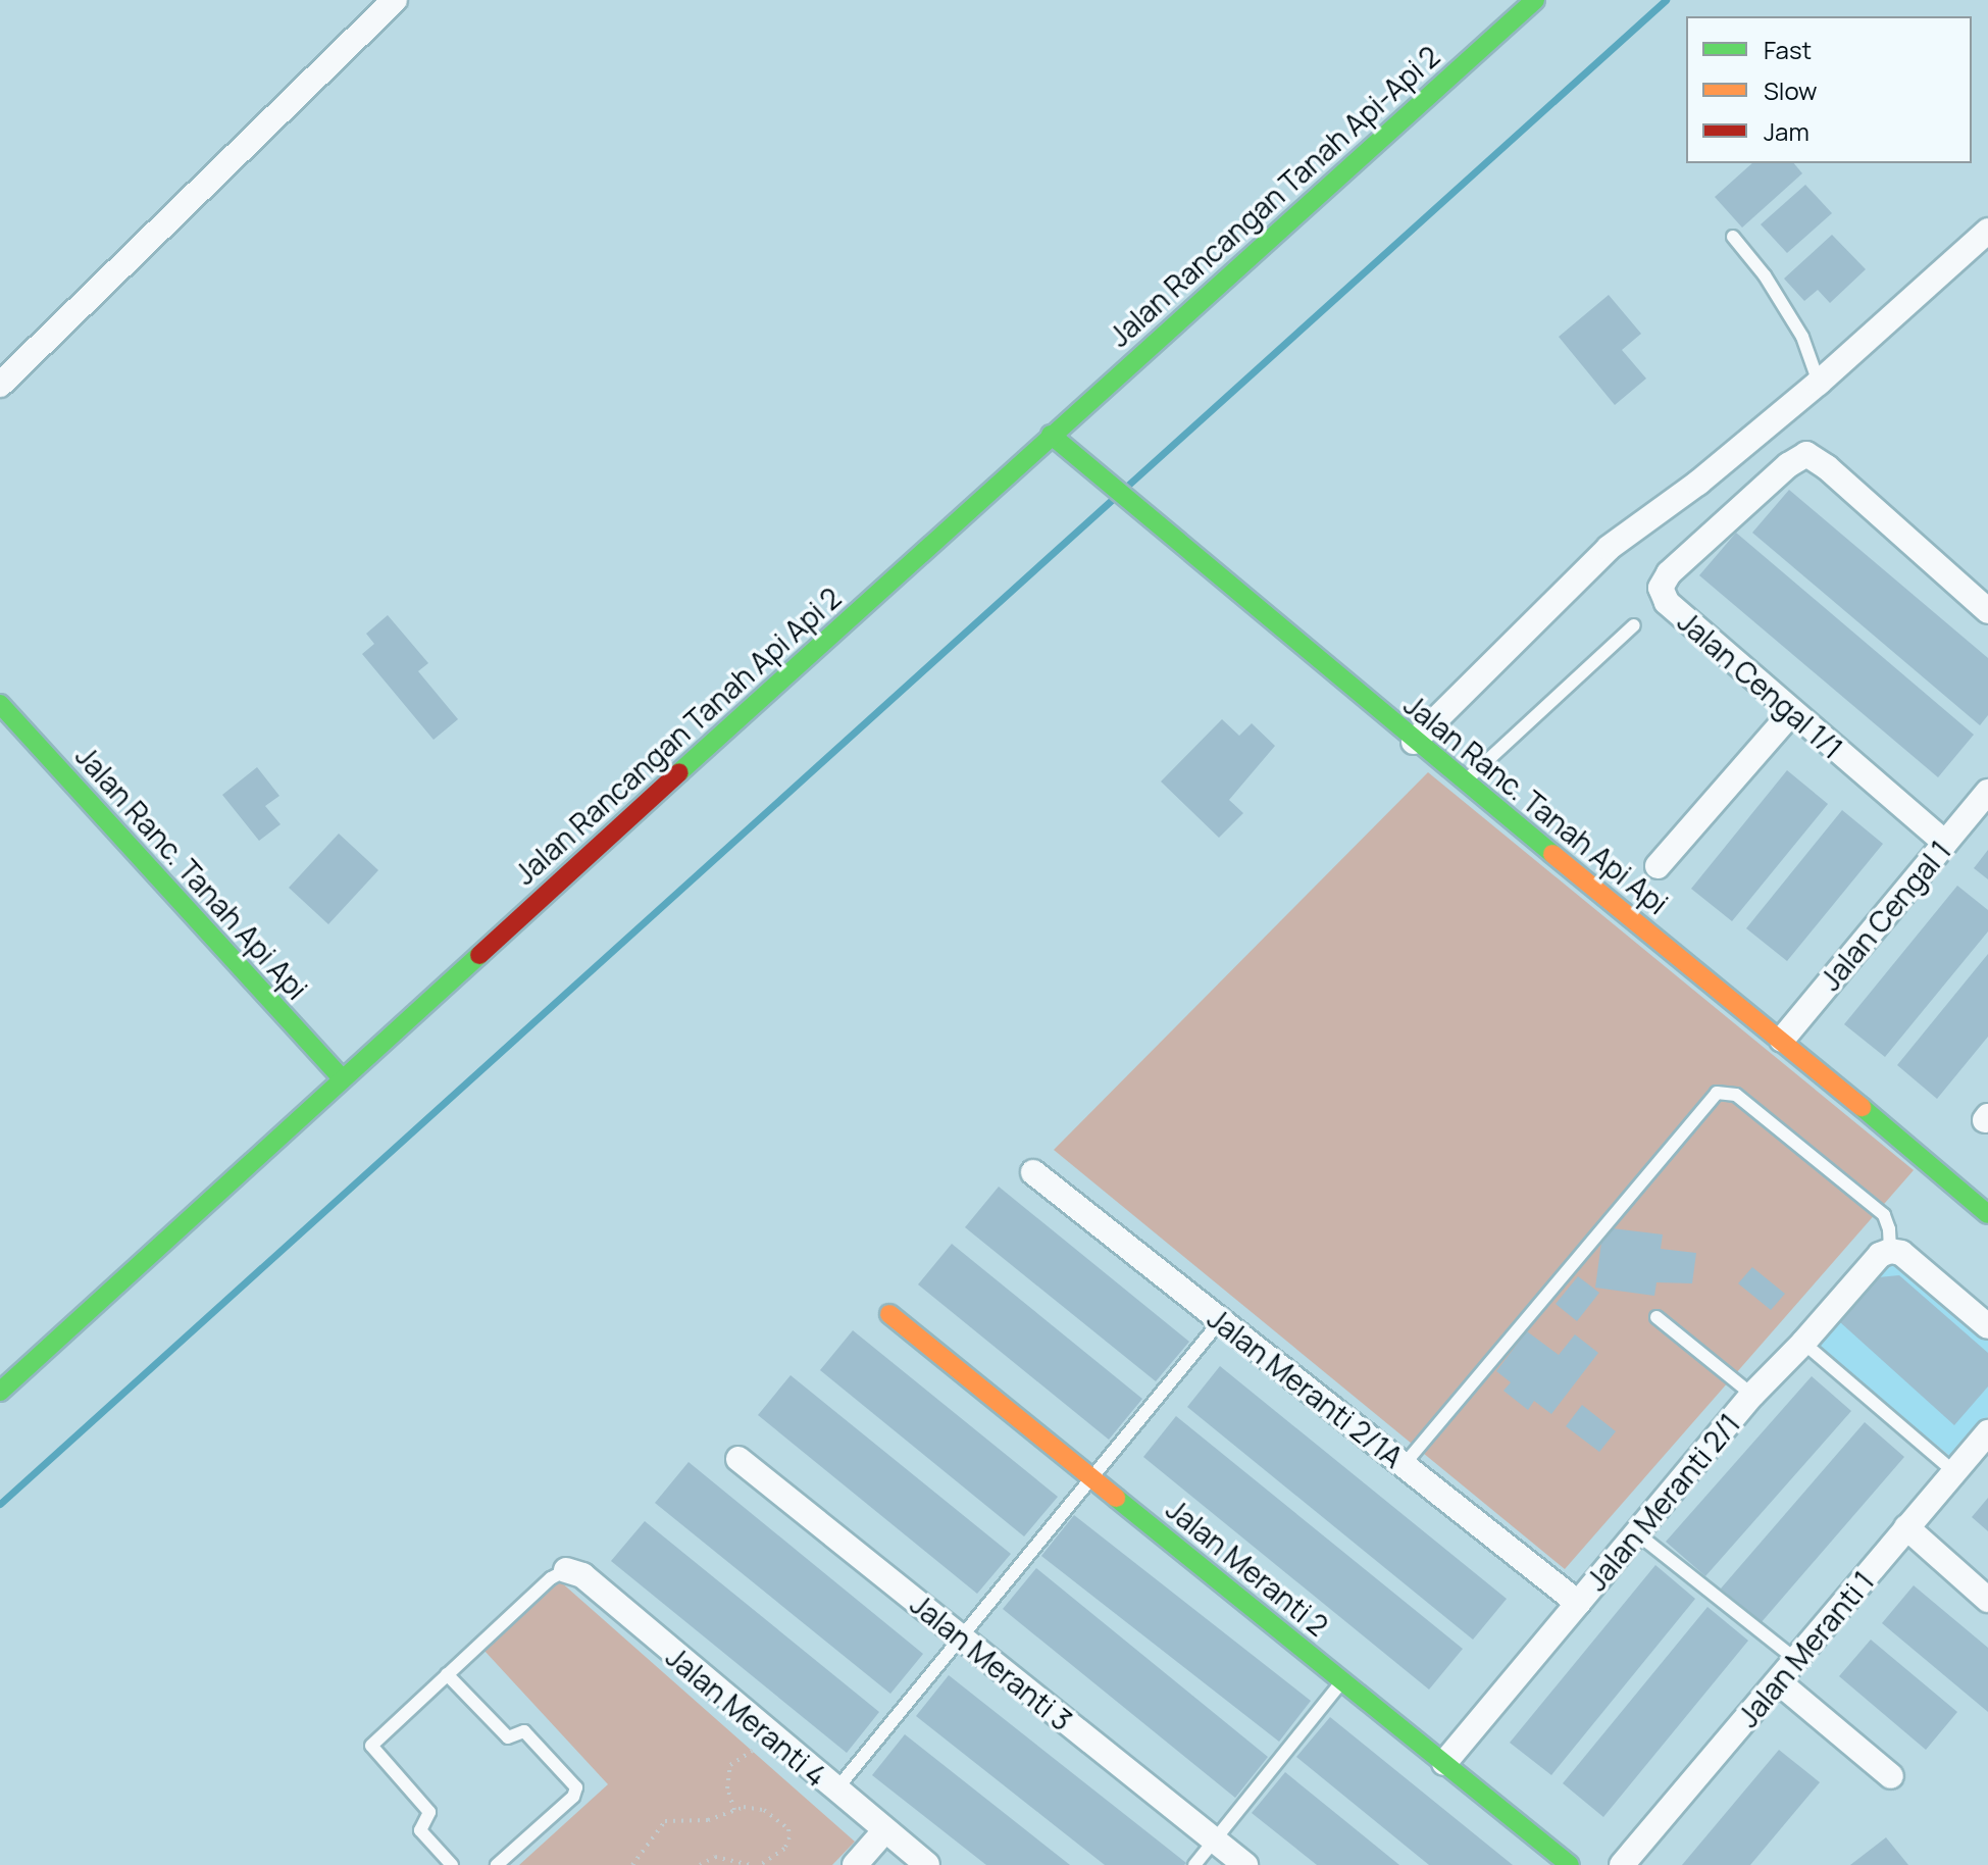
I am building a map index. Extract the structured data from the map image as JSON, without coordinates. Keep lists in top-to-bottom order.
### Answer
{
  "streets": {
    "street": [
      "Jalan Rancangan Tanah Api-Api 2",
      "Jalan Cengal 1/1",
      "Jalan Rancangan Tanah Api Api 2",
      "Jalan Ranc. Tanah Api Api",
      "Jalan Cengal 1",
      "Jalan Meranti 2/1A",
      "Jalan Meranti 2/1",
      "Jalan Meranti 2",
      "Jalan Meranti 1",
      "Jalan Meranti 3",
      "Jalan Meranti 4"
    ]
  },
  "crossings": [
    ["Jalan Rancangan Tanah Api-Api 2", "Jalan Rancangan Tanah Api Api 2"],
    ["Jalan Rancangan Tanah Api-Api 2", "Jalan Ranc. Tanah Api Api"],
    ["Jalan Cengal 1/1", "Jalan Cengal 1"],
    ["Jalan Rancangan Tanah Api Api 2", "Jalan Ranc. Tanah Api Api"],
    ["Jalan Ranc. Tanah Api Api", "Jalan Cengal 1"],
    ["Jalan Meranti 2/1A", "Jalan Meranti 2/1"],
    ["Jalan Meranti 2/1", "Jalan Meranti 2"]
  ],
  "legend": ["Fast", "Slow", "Jam"]
}
